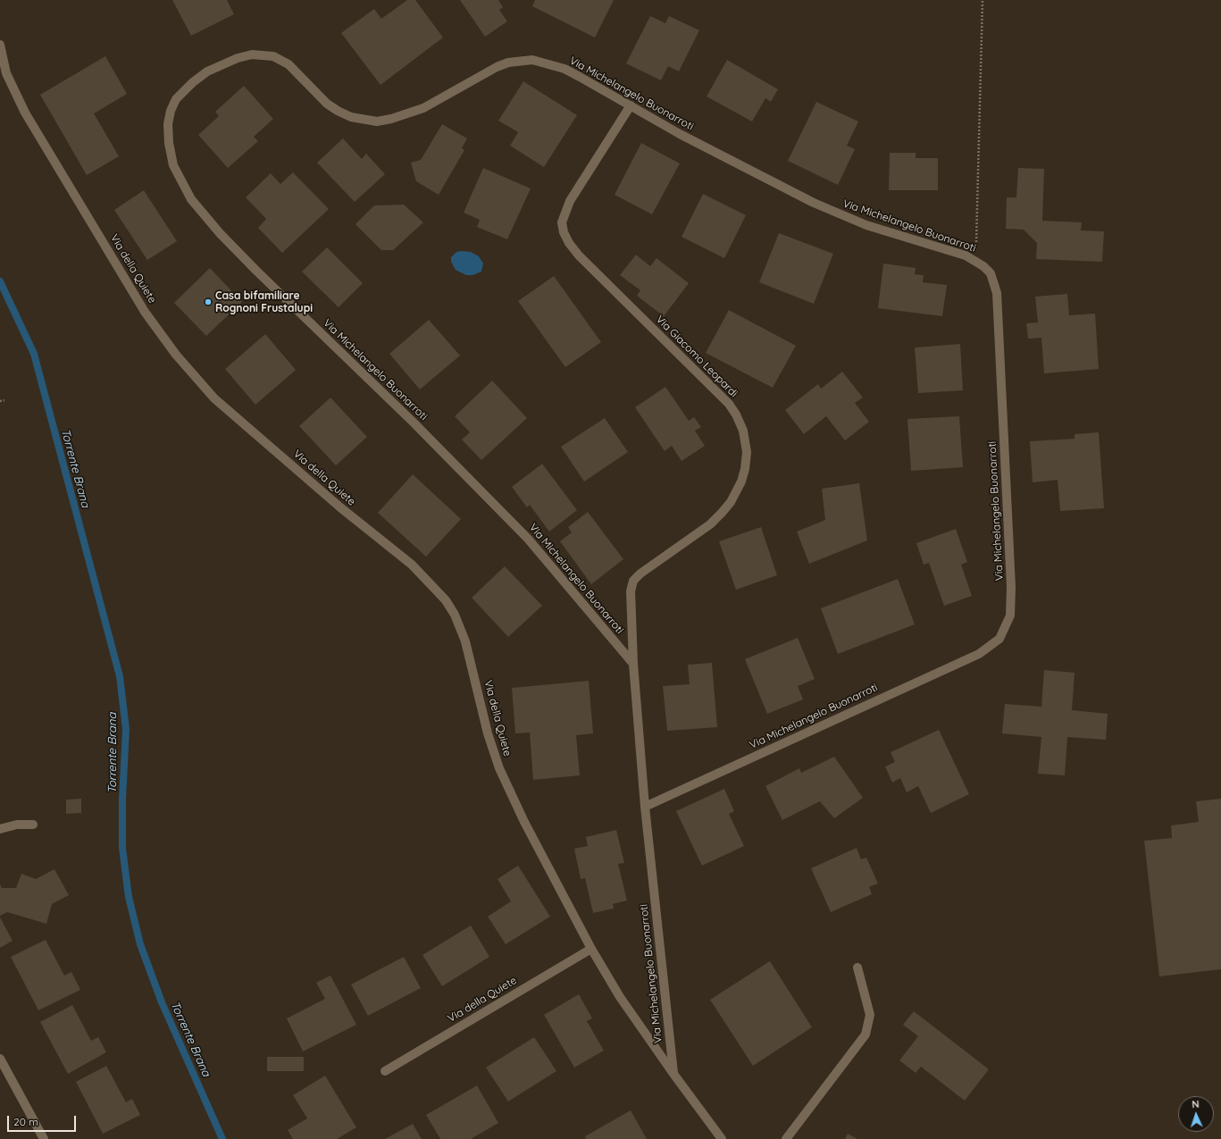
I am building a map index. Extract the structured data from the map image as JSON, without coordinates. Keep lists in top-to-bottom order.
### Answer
{
  "streets": {
    "street": ["Via Michelangelo Buonarroti", "Via della Quiete", "Via Giacomo Leopardi"]
  },
  "crossings": [
    ["Via Michelangelo Buonarroti", "Via della Quiete"],
    ["Via Michelangelo Buonarroti", "Via Giacomo Leopardi"]
  ],
  "water": ["Torrente Brana"],
  "places": ["Casa bifamiliare Rognoni Frustalupi"],
  "scale_bar": "20 m",
  "north": "top"
}
